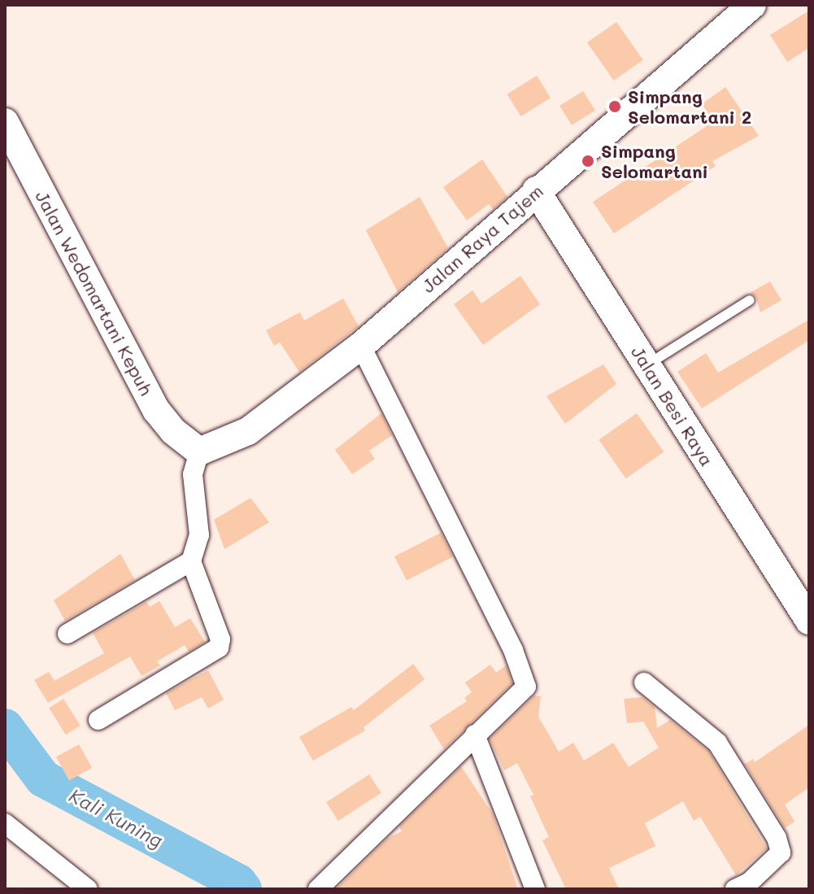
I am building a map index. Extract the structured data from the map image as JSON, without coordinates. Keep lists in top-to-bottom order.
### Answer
{
  "streets": {
    "main road": ["Jalan Raya Tajem", "Jalan Wedomartani Kepuh", "Jalan Besi Raya"]
  },
  "crossings": [
    ["Jalan Raya Tajem", "Jalan Wedomartani Kepuh"],
    ["Jalan Raya Tajem", "Jalan Besi Raya"]
  ],
  "water": ["Kali Kuning"],
  "places": ["Simpang Selomartani 2", "Simpang Selomartani"]
}
